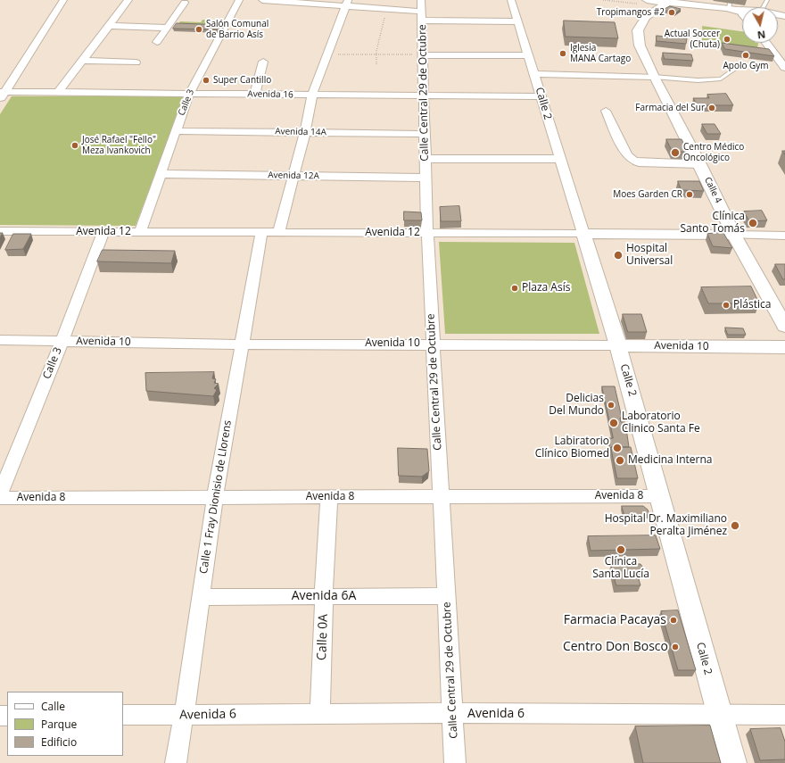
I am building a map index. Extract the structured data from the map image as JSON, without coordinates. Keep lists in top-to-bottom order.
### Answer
{
  "streets": {
    "street": [
      "Calle Central 29 de Octubre",
      "Avenida 16",
      "Calle 3",
      "Calle 2",
      "Avenida 14A",
      "Avenida 12A",
      "Calle 4",
      "Avenida 12",
      "Avenida 10",
      "Avenida 8",
      "Calle 1 Fray Dionisio de Llorens",
      "Avenida 6A",
      "Calle 0A",
      "Avenida 6"
    ]
  },
  "crossings": [
    ["Calle Central 29 de Octubre", "Avenida 16"],
    ["Calle Central 29 de Octubre", "Avenida 14A"],
    ["Calle Central 29 de Octubre", "Avenida 12A"],
    ["Calle Central 29 de Octubre", "Avenida 12"],
    ["Calle Central 29 de Octubre", "Avenida 10"],
    ["Calle Central 29 de Octubre", "Avenida 8"],
    ["Calle Central 29 de Octubre", "Avenida 6A"],
    ["Calle Central 29 de Octubre", "Avenida 6"],
    ["Avenida 16", "Calle 3"],
    ["Avenida 16", "Calle 2"],
    ["Calle 3", "Avenida 14A"],
    ["Calle 3", "Avenida 12A"],
    ["Calle 3", "Avenida 12"],
    ["Calle 3", "Avenida 10"],
    ["Calle 2", "Avenida 12"],
    ["Calle 2", "Avenida 10"],
    ["Calle 2", "Avenida 8"],
    ["Calle 2", "Avenida 6"],
    ["Calle 4", "Avenida 12"],
    ["Avenida 12", "Calle 1 Fray Dionisio de Llorens"],
    ["Avenida 10", "Calle 1 Fray Dionisio de Llorens"],
    ["Avenida 8", "Calle 1 Fray Dionisio de Llorens"],
    ["Avenida 8", "Calle 0A"],
    ["Calle 1 Fray Dionisio de Llorens", "Avenida 6A"],
    ["Calle 1 Fray Dionisio de Llorens", "Avenida 6"],
    ["Avenida 6A", "Calle 0A"],
    ["Calle 0A", "Avenida 6"]
  ],
  "places": [
    "Tropimangos #2",
    "Salón Comunal de Barrio Asís",
    "Actual Soccer (Chuta)",
    "Iglesia MANA Cartago",
    "Apolo Gym",
    "Super Cantillo",
    "Farmacia del Sur",
    "José Rafael \"Fello\" Meza Ivankovich",
    "Centro Médico Oncológico",
    "Moes Garden CR",
    "Clínica Santo Tomás",
    "Hospital Universal",
    "Plaza Asís",
    "Plástica",
    "Delicias Del Mundo",
    "Laboratorio Clinico Santa Fe",
    "Labiratorio Clínico Biomed",
    "Medicina Interna",
    "Hospital Dr. Maximiliano Peralta Jiménez",
    "Clínica Santa Lucía",
    "Farmacia Pacayas",
    "Centro Don Bosco"
  ],
  "legend": ["Calle", "Parque", "Edificio"],
  "north": "bottom"
}
